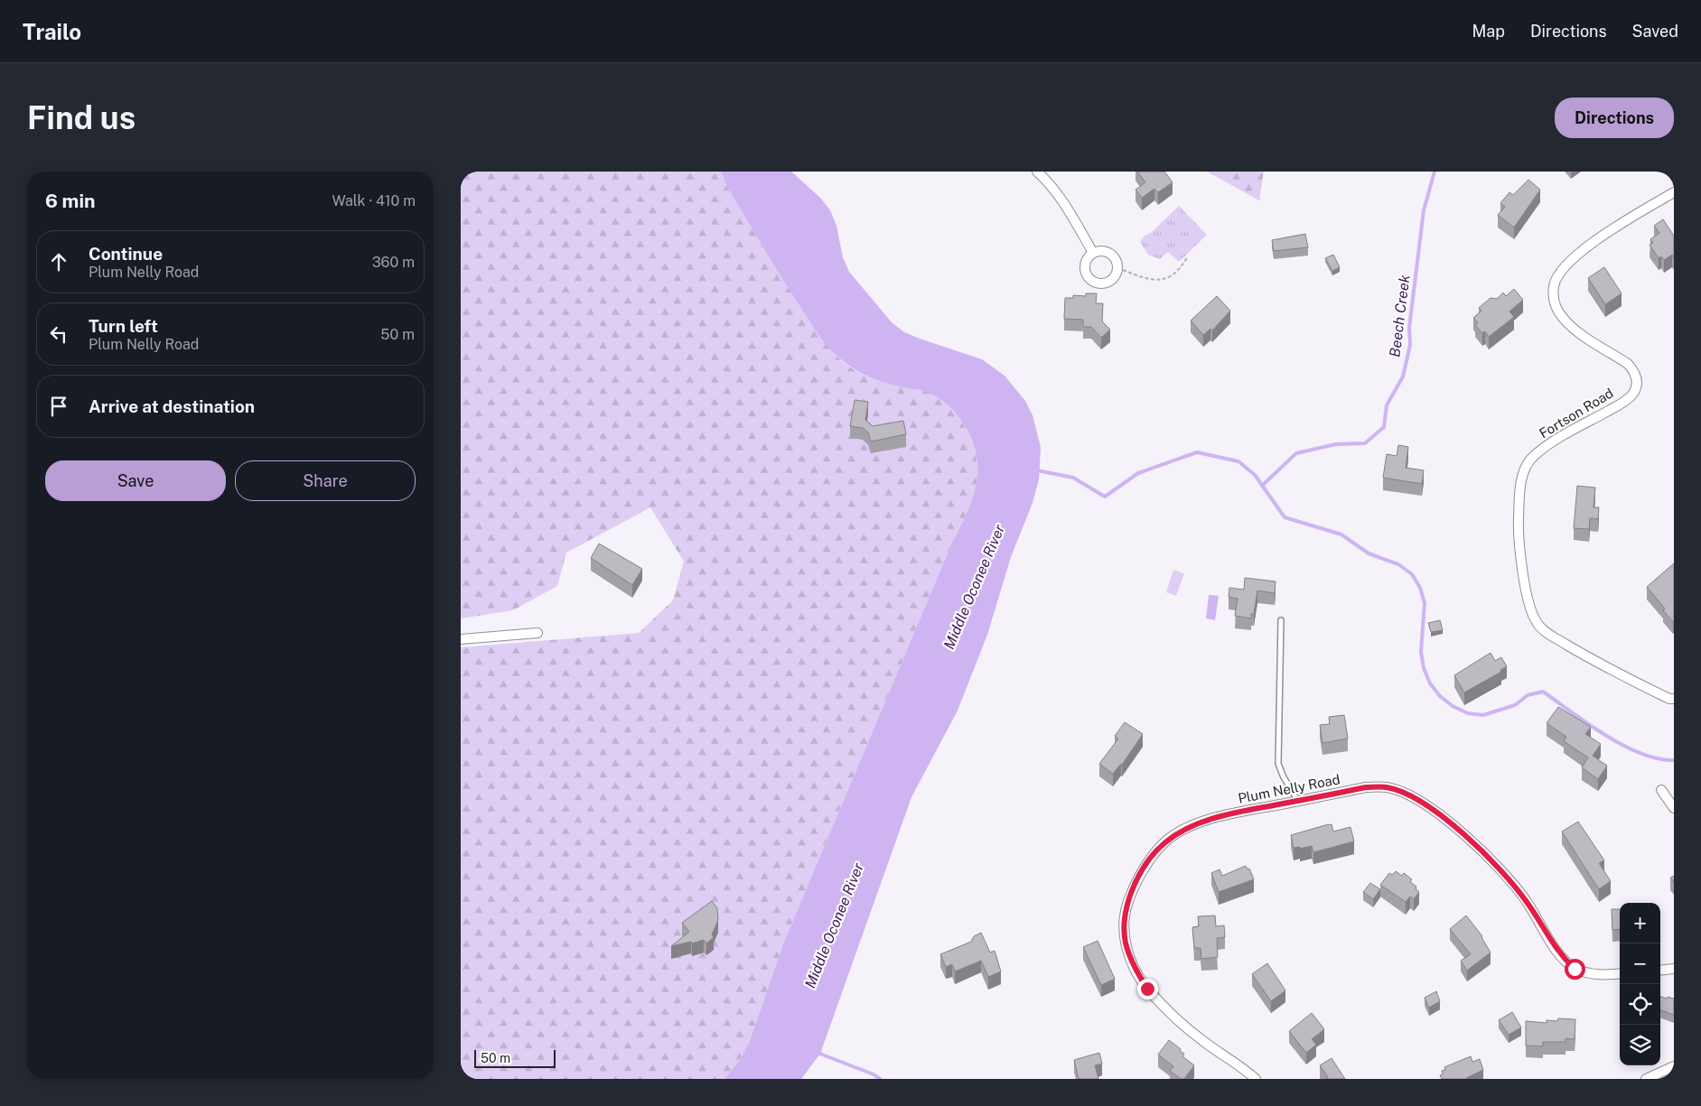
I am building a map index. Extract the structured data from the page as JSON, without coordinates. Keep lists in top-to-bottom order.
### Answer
{
  "streets": {
    "street": ["Fortson Road", "Plum Nelly Road"]
  },
  "water": ["Beech Creek", "Middle Oconee River"],
  "scale_bar": "50 m",
  "page": {
    "header": "Trailo",
    "nav": ["Map", "Directions", "Saved"],
    "buttons": [
      "Directions",
      ["Save", "Share"]
    ],
    "title": "Find us",
    "heading": ["6 min", "Walk · 410 m"],
    "list": [
      ["Continue", "Plum Nelly Road", "360 m"],
      ["Turn left", "Plum Nelly Road", "50 m"],
      "Arrive at destination"
    ],
    "map_buttons": ["+", "−"],
    "scale": "50 m"
  }
}
